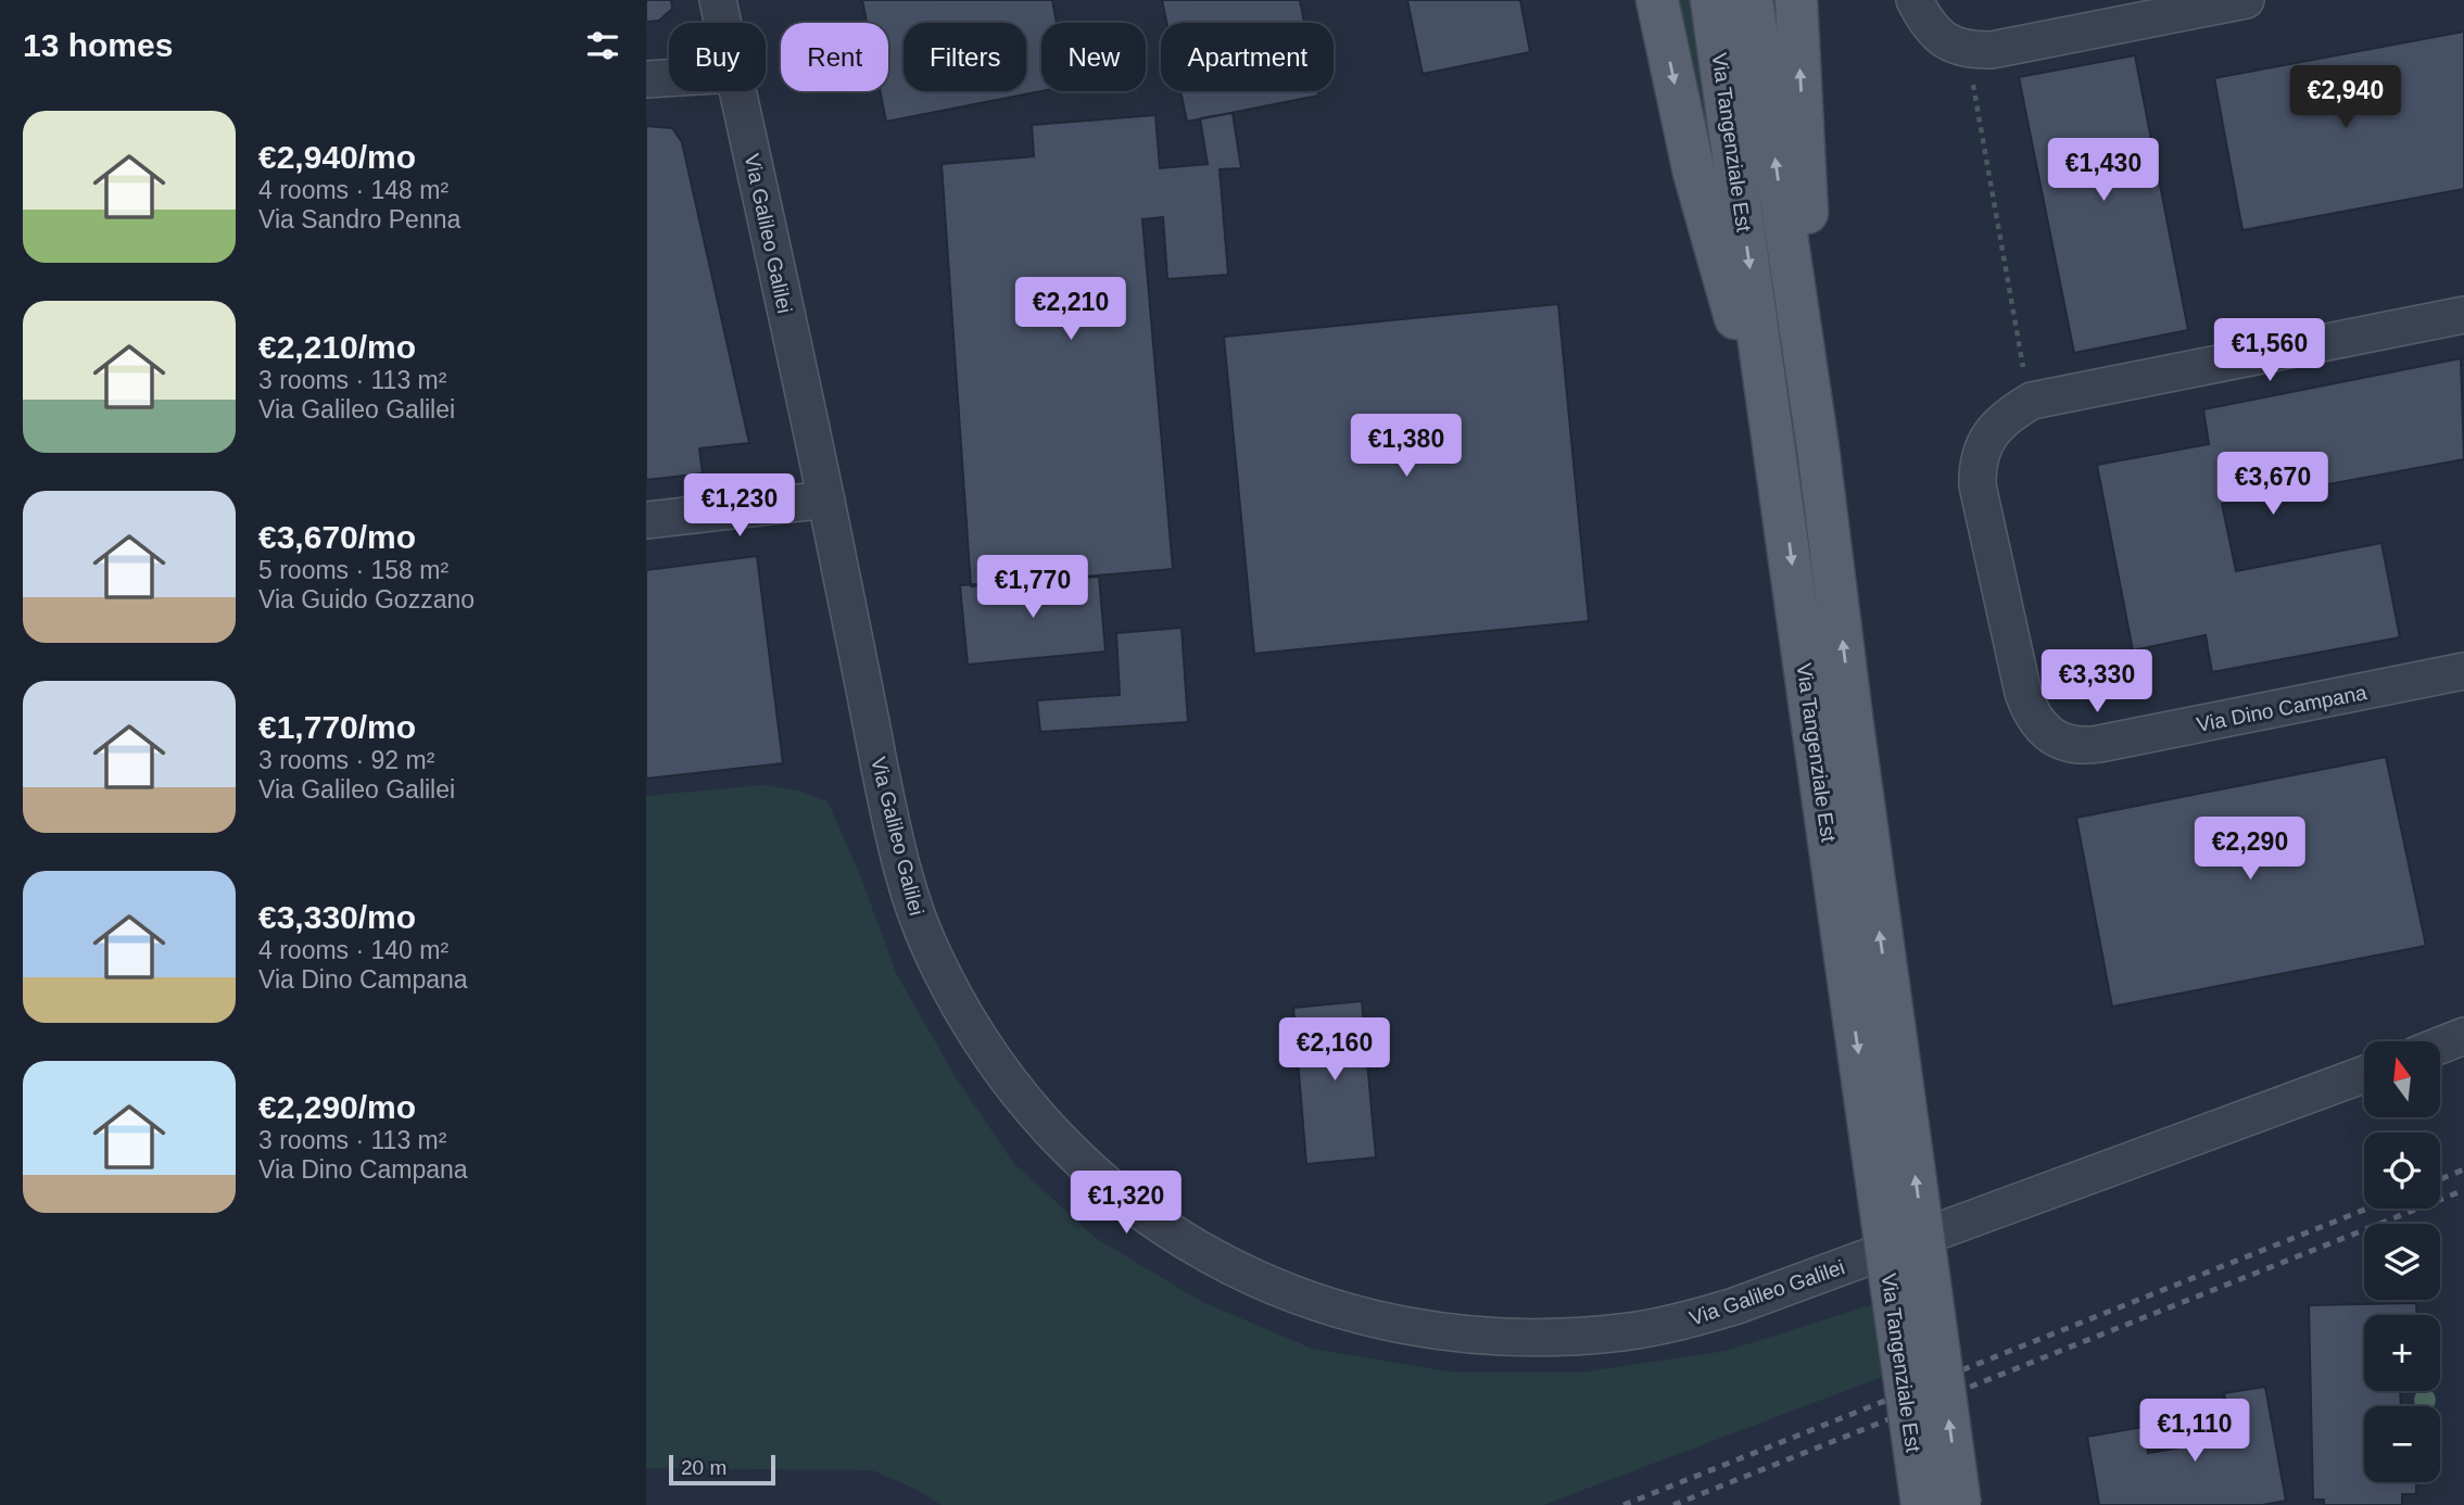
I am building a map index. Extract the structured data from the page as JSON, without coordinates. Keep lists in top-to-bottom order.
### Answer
{
  "streets": {
    "main road": ["Via Tangenziale Est"],
    "street": ["Via Galileo Galilei", "Via Dino Campana"]
  },
  "scale_bar": "20 m",
  "north": "top",
  "page": {
    "heading": "13 homes",
    "chip": [
      "Buy",
      "Rent",
      "Filters",
      "New",
      "Apartment"
    ],
    "price": [
      "€2,940",
      "€1,430",
      "€2,210",
      "€1,560",
      "€1,380",
      "€3,670",
      "€1,230",
      "€1,770",
      "€3,330",
      "€2,290",
      "€2,160",
      "€1,320",
      "€1,110"
    ],
    "list": [
      {
        "name": "€2,940/mo",
        "note": "4 rooms · 148 m² · Via Sandro Penna"
      },
      {
        "name": "€2,210/mo",
        "note": "3 rooms · 113 m² · Via Galileo Galilei"
      },
      {
        "name": "€3,670/mo",
        "note": "5 rooms · 158 m² · Via Guido Gozzano"
      },
      {
        "name": "€1,770/mo",
        "note": "3 rooms · 92 m² · Via Galileo Galilei"
      },
      {
        "name": "€3,330/mo",
        "note": "4 rooms · 140 m² · Via Dino Campana"
      },
      {
        "name": "€2,290/mo",
        "note": "3 rooms · 113 m² · Via Dino Campana"
      }
    ],
    "map_buttons": ["+", "−"],
    "scale": "20 m"
  }
}
